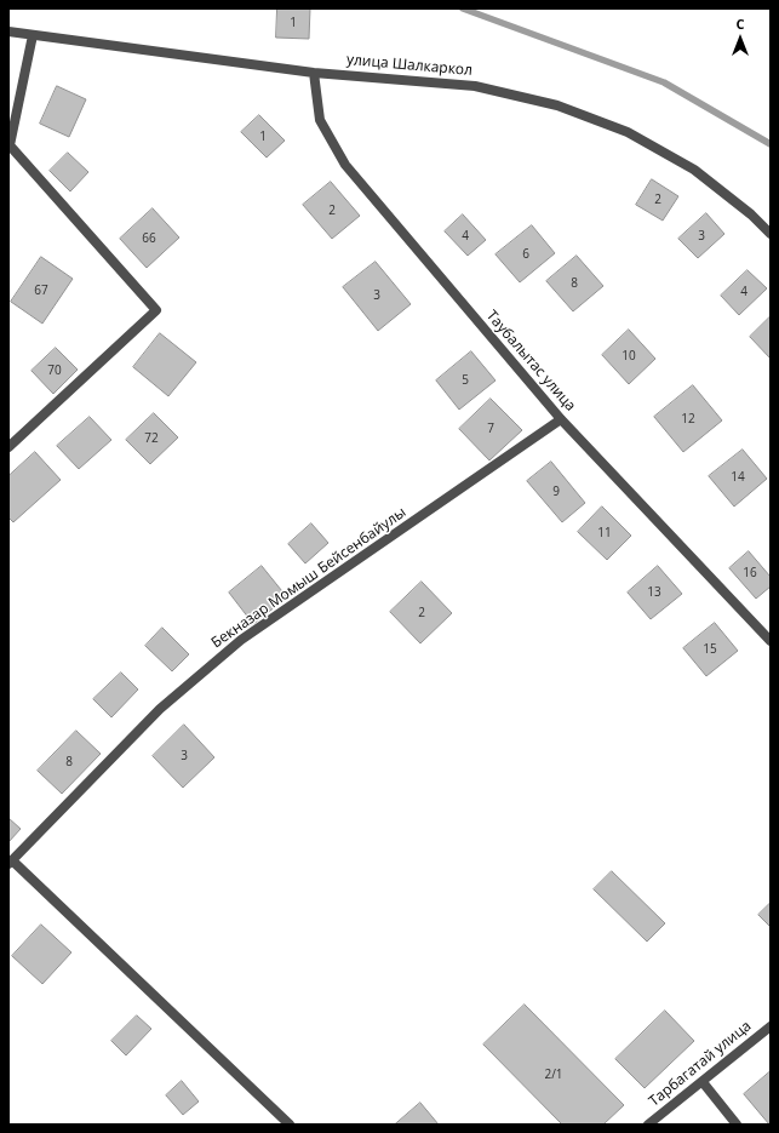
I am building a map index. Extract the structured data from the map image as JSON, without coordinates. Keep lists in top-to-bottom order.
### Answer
{
  "streets": {
    "street": [
      "улица Шалкаркол",
      "Таубалытас улица",
      "Бекназар Момыш Бейсенбайулы",
      "Тарбагатай улица"
    ]
  },
  "crossings": [
    ["улица Шалкаркол", "Таубалытас улица"],
    ["Таубалытас улица", "Бекназар Момыш Бейсенбайулы"]
  ],
  "house_numbers": [
    "1",
    "1",
    "2",
    "2",
    "4",
    "3",
    "66",
    "6",
    "8",
    "67",
    "4",
    "3",
    "10",
    "70",
    "5",
    "12",
    "7",
    "72",
    "14",
    "9",
    "11",
    "16",
    "13",
    "2",
    "15",
    "3",
    "8",
    "2/1"
  ],
  "north": "top"
}
